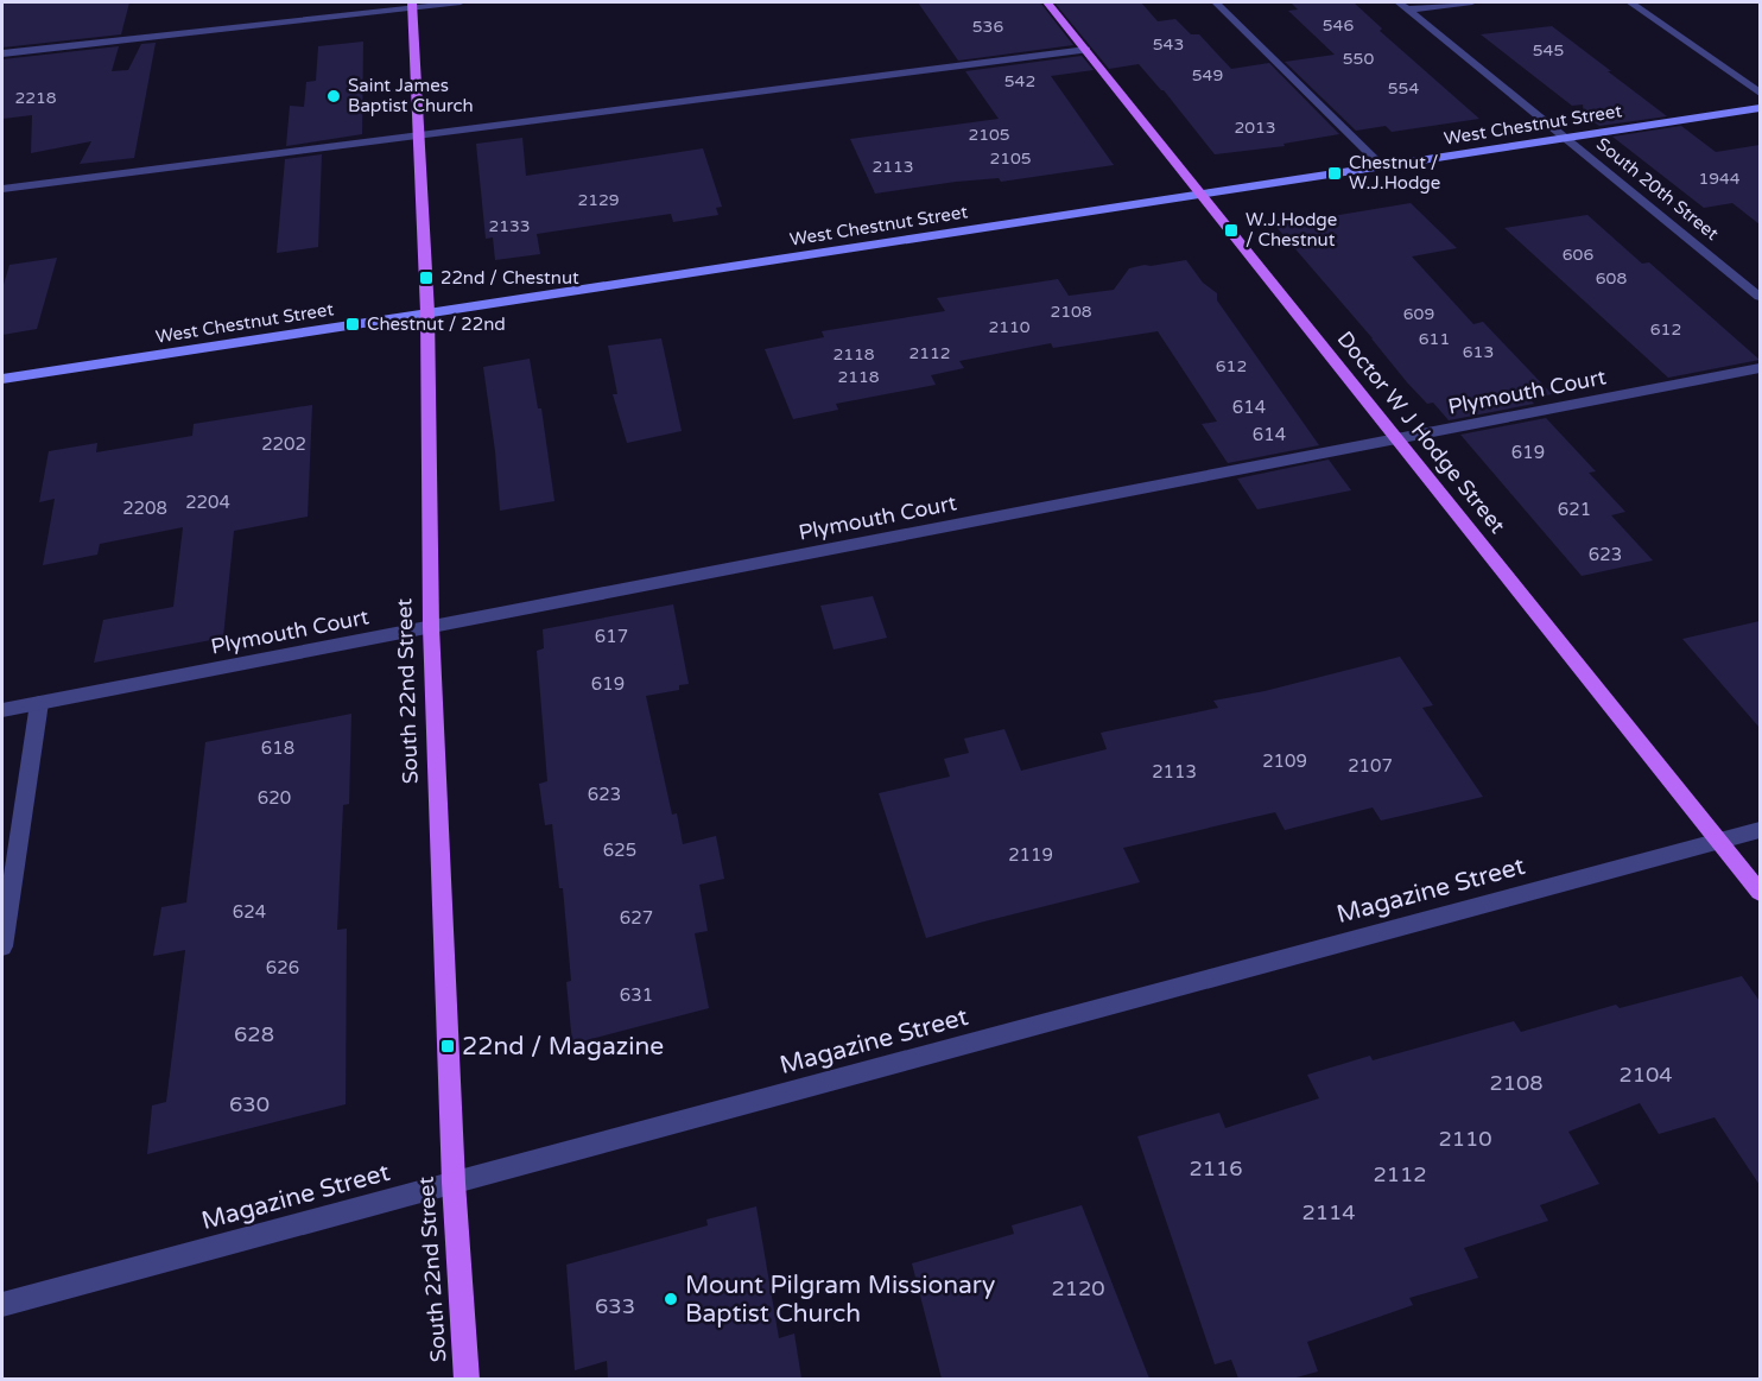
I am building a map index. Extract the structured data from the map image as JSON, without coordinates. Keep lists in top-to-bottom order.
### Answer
{
  "streets": {
    "main road": ["West Chestnut Street", "Doctor W J Hodge Street", "South 22nd Street"],
    "street": ["South 20th Street", "Plymouth Court", "Magazine Street"]
  },
  "crossings": [
    ["West Chestnut Street", "South 20th Street"],
    ["West Chestnut Street", "Doctor W J Hodge Street"],
    ["West Chestnut Street", "South 22nd Street"],
    ["Plymouth Court", "Doctor W J Hodge Street"],
    ["Plymouth Court", "South 22nd Street"],
    ["Doctor W J Hodge Street", "Magazine Street"],
    ["South 22nd Street", "Magazine Street"]
  ],
  "places": {
    "other": ["Saint James Baptist Church", "Mount Pilgram Missionary Baptist Church"],
    "transit": [
      "Chestnut / W.J.Hodge",
      "W.J.Hodge / Chestnut",
      "22nd / Chestnut",
      "Chestnut / 22nd",
      "22nd / Magazine"
    ]
  },
  "house_numbers": [
    "546",
    "536",
    "543",
    "545",
    "550",
    "549",
    "542",
    "554",
    "2218",
    "2013",
    "2105",
    "2105",
    "2113",
    "1944",
    "2129",
    "2133",
    "606",
    "608",
    "2108",
    "609",
    "2110",
    "612",
    "611",
    "613",
    "2112",
    "2118",
    "612",
    "2118",
    "614",
    "614",
    "2202",
    "619",
    "2204",
    "2208",
    "621",
    "623",
    "617",
    "619",
    "618",
    "2109",
    "2107",
    "2113",
    "623",
    "620",
    "625",
    "2119",
    "624",
    "627",
    "626",
    "631",
    "628",
    "2104",
    "2108",
    "630",
    "2110",
    "2116",
    "2112",
    "2114",
    "2120",
    "633"
  ]
}
